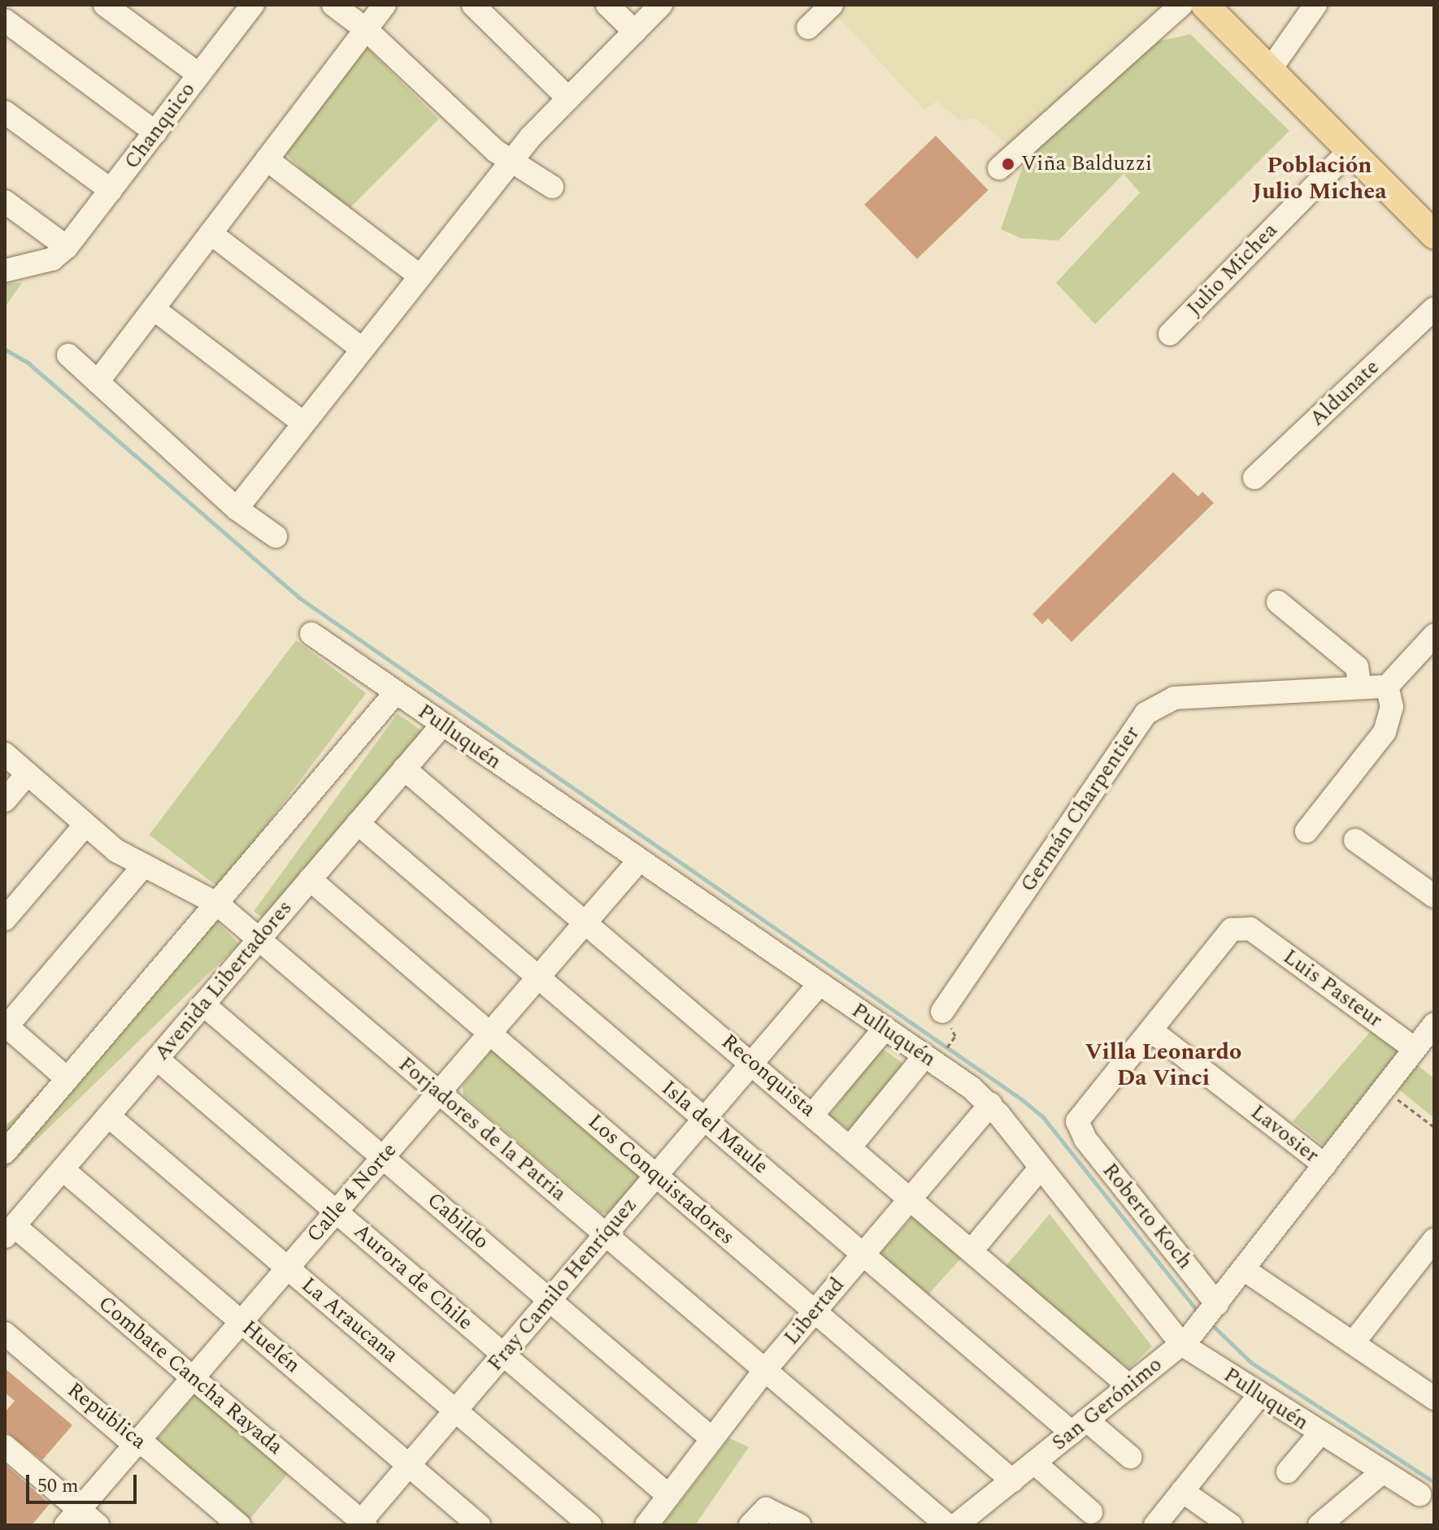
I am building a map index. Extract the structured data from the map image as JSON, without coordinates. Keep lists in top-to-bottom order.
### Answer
{
  "streets": {
    "street": [
      "Chanquico",
      "Julio Michea",
      "Aldunate",
      "Pulluquén",
      "Germán Charpentier",
      "Avenida Libertadores",
      "Luis Pasteur",
      "Reconquista",
      "Isla del Maule",
      "Forjadores de la Patria",
      "Lavosier",
      "Los Conquistadores",
      "Calle 4 Norte",
      "Roberto Koch",
      "Cabildo",
      "Aurora de Chile",
      "Fray Camilo Henríquez",
      "Libertad",
      "La Araucana",
      "Huelén",
      "Combate Cancha Rayada",
      "San Gerónimo",
      "República"
    ]
  },
  "crossings": [
    ["Pulluquén", "Avenida Libertadores"],
    ["Pulluquén", "Calle 4 Norte"],
    ["Pulluquén", "Fray Camilo Henríquez"],
    ["Pulluquén", "Libertad"],
    ["Pulluquén", "San Gerónimo"],
    ["Avenida Libertadores", "Reconquista"],
    ["Avenida Libertadores", "Isla del Maule"],
    ["Avenida Libertadores", "Forjadores de la Patria"],
    ["Avenida Libertadores", "Los Conquistadores"],
    ["Avenida Libertadores", "Cabildo"],
    ["Avenida Libertadores", "Aurora de Chile"],
    ["Avenida Libertadores", "La Araucana"],
    ["Avenida Libertadores", "Huelén"],
    ["Avenida Libertadores", "Combate Cancha Rayada"],
    ["Luis Pasteur", "Lavosier"],
    ["Luis Pasteur", "Roberto Koch"],
    ["Luis Pasteur", "San Gerónimo"],
    ["Reconquista", "Calle 4 Norte"],
    ["Reconquista", "Fray Camilo Henríquez"],
    ["Reconquista", "Libertad"],
    ["Reconquista", "San Gerónimo"],
    ["Isla del Maule", "Calle 4 Norte"],
    ["Isla del Maule", "Fray Camilo Henríquez"],
    ["Isla del Maule", "Libertad"],
    ["Isla del Maule", "San Gerónimo"],
    ["Forjadores de la Patria", "Calle 4 Norte"],
    ["Forjadores de la Patria", "Fray Camilo Henríquez"],
    ["Forjadores de la Patria", "Libertad"],
    ["Lavosier", "Roberto Koch"],
    ["Lavosier", "San Gerónimo"],
    ["Los Conquistadores", "Calle 4 Norte"],
    ["Los Conquistadores", "Fray Camilo Henríquez"],
    ["Los Conquistadores", "Libertad"],
    ["Los Conquistadores", "San Gerónimo"],
    ["Calle 4 Norte", "Cabildo"],
    ["Calle 4 Norte", "Aurora de Chile"],
    ["Calle 4 Norte", "La Araucana"],
    ["Calle 4 Norte", "Huelén"],
    ["Calle 4 Norte", "Combate Cancha Rayada"],
    ["Calle 4 Norte", "República"],
    ["Roberto Koch", "San Gerónimo"],
    ["Cabildo", "Fray Camilo Henríquez"],
    ["Cabildo", "Libertad"],
    ["Aurora de Chile", "Fray Camilo Henríquez"],
    ["Aurora de Chile", "Libertad"],
    ["Fray Camilo Henríquez", "La Araucana"],
    ["Fray Camilo Henríquez", "Huelén"],
    ["Fray Camilo Henríquez", "Combate Cancha Rayada"]
  ],
  "districts": ["Población Julio Michea", "Villa Leonardo Da Vinci"],
  "places": ["Viña Balduzzi"],
  "scale_bar": "50 m"
}
